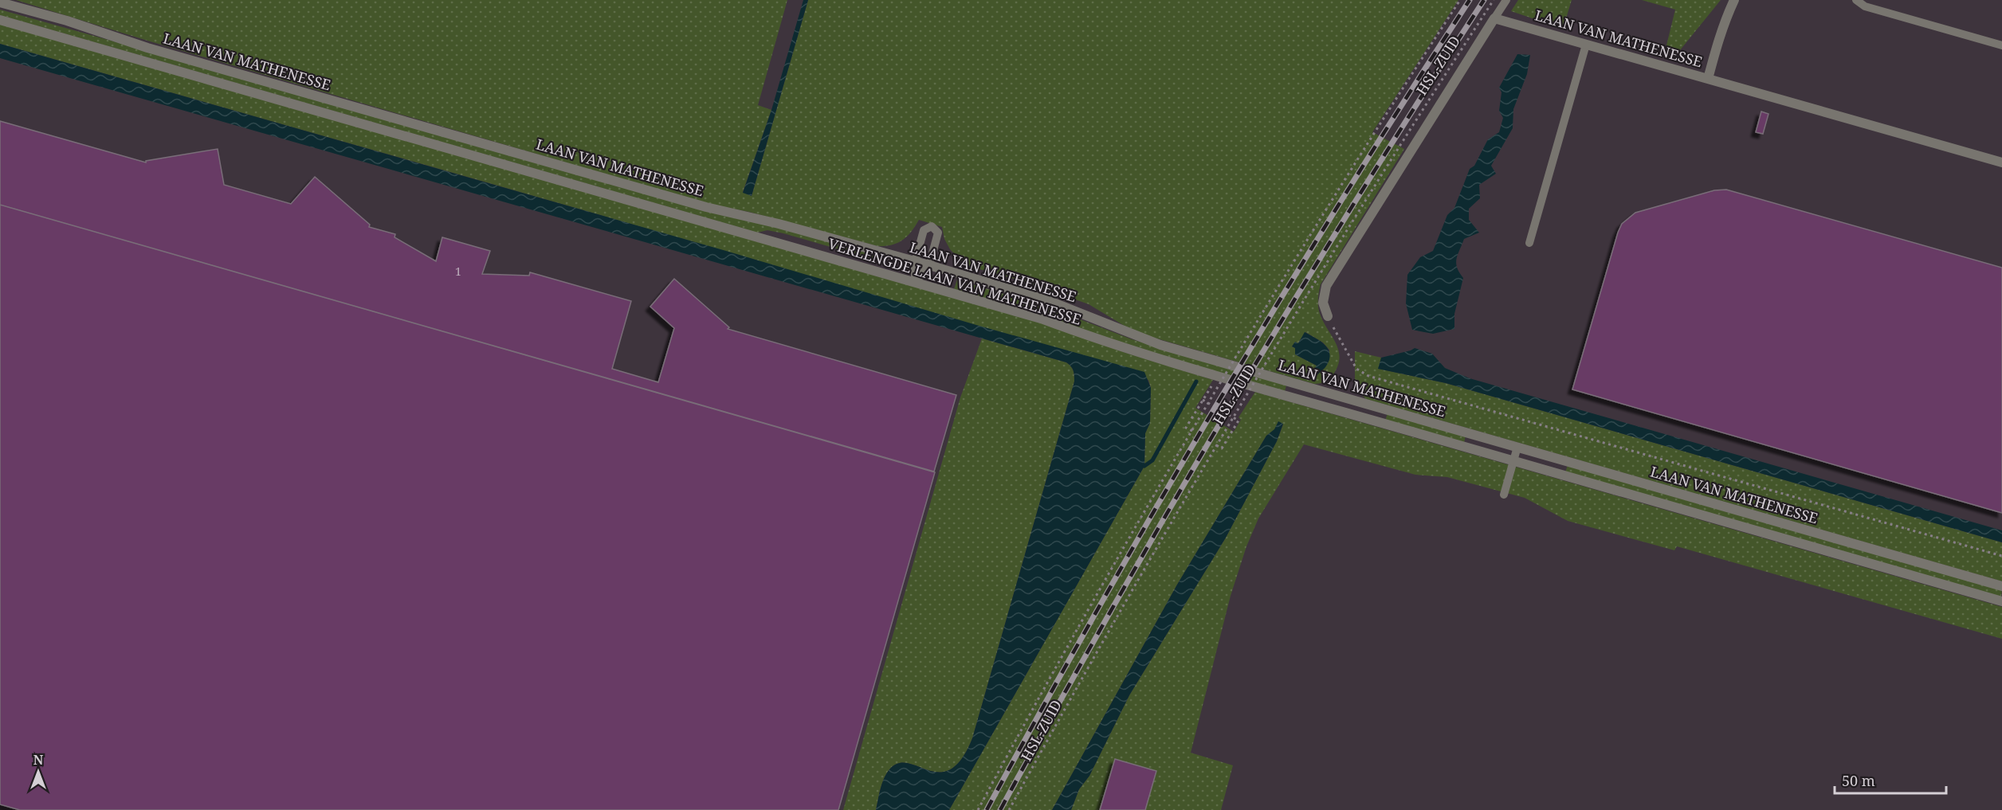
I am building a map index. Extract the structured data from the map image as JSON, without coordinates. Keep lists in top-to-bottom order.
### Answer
{
  "streets": {
    "street": ["LAAN VAN MATHENESSE", "VERLENGDE LAAN VAN MATHENESSE"],
    "path": ["HSL-ZUID"]
  },
  "crossings": [
    ["LAAN VAN MATHENESSE", "VERLENGDE LAAN VAN MATHENESSE"]
  ],
  "house_numbers": ["1"],
  "scale_bar": "50 m",
  "north": "top"
}
